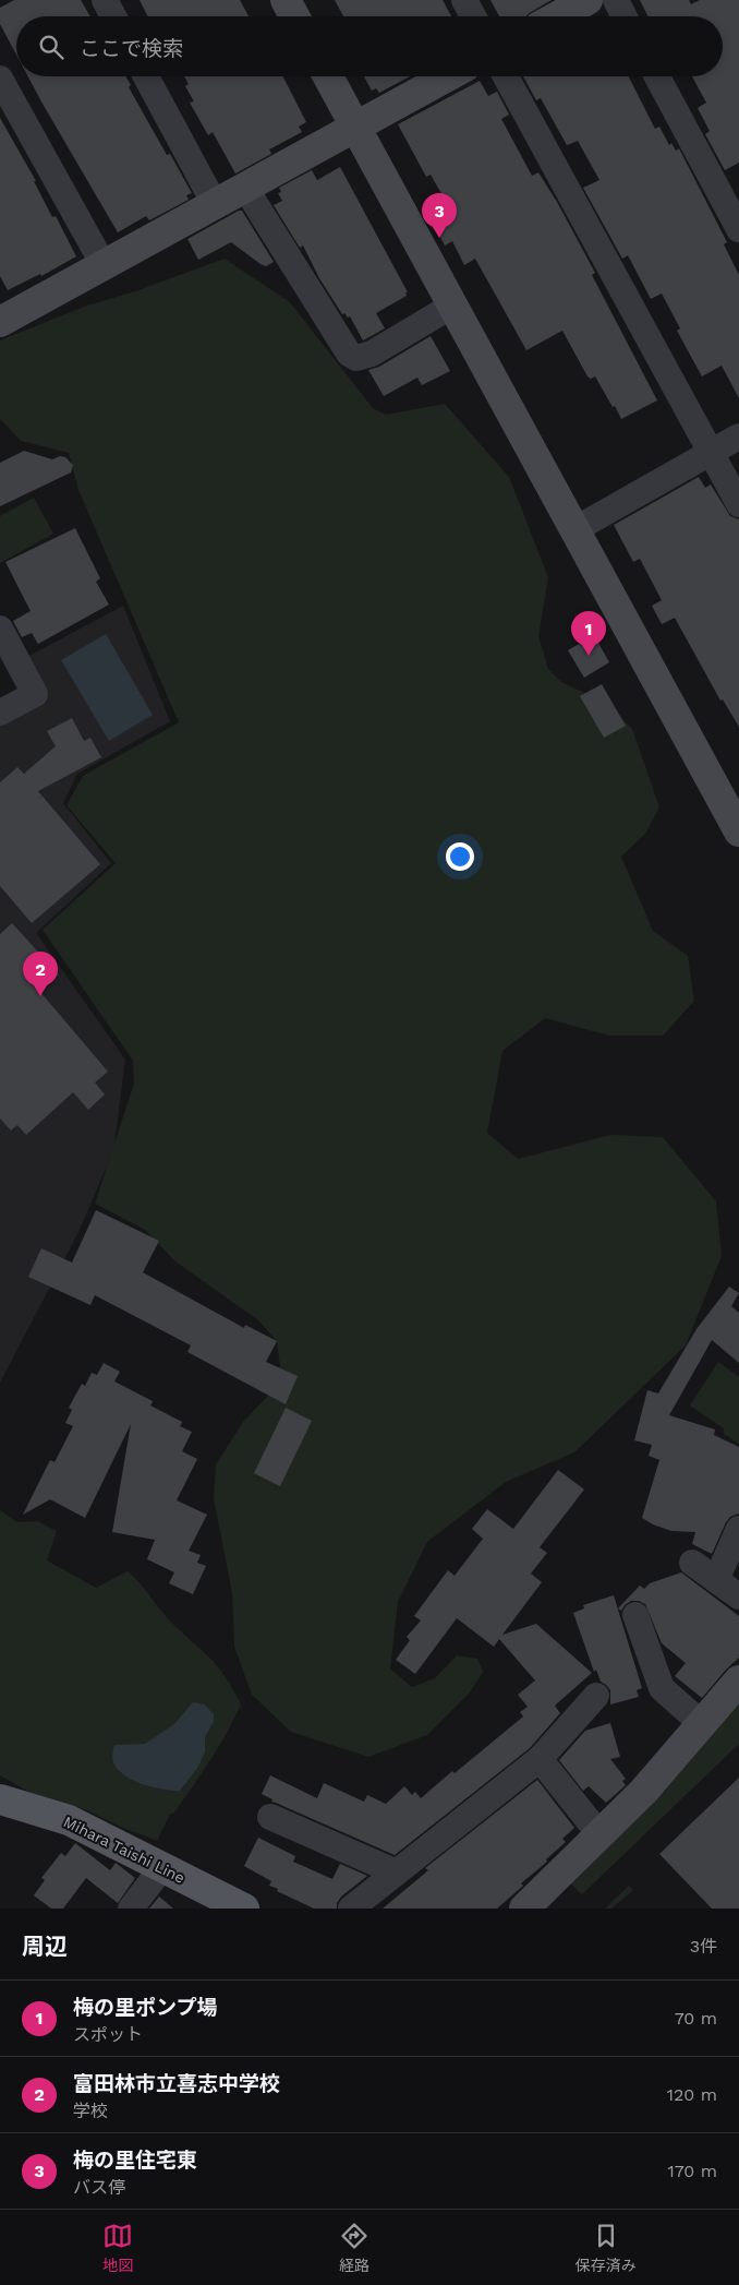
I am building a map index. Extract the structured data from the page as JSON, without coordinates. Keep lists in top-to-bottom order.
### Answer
{
  "streets": {
    "main road": ["Mihara Taishi Line"]
  },
  "page": {
    "search": "ここで検索",
    "pins": ["3", "1", "2"],
    "heading": ["周辺", "3件"],
    "list": [
      {
        "mark": "1",
        "name": "梅の里ポンプ場",
        "note": "スポット",
        "value": "70 m"
      },
      {
        "mark": "2",
        "name": "富田林市立喜志中学校",
        "note": "学校",
        "value": "120 m"
      },
      {
        "mark": "3",
        "name": "梅の里住宅東",
        "note": "バス停",
        "value": "170 m"
      }
    ],
    "nav": ["地図", "経路", "保存済み"]
  }
}
